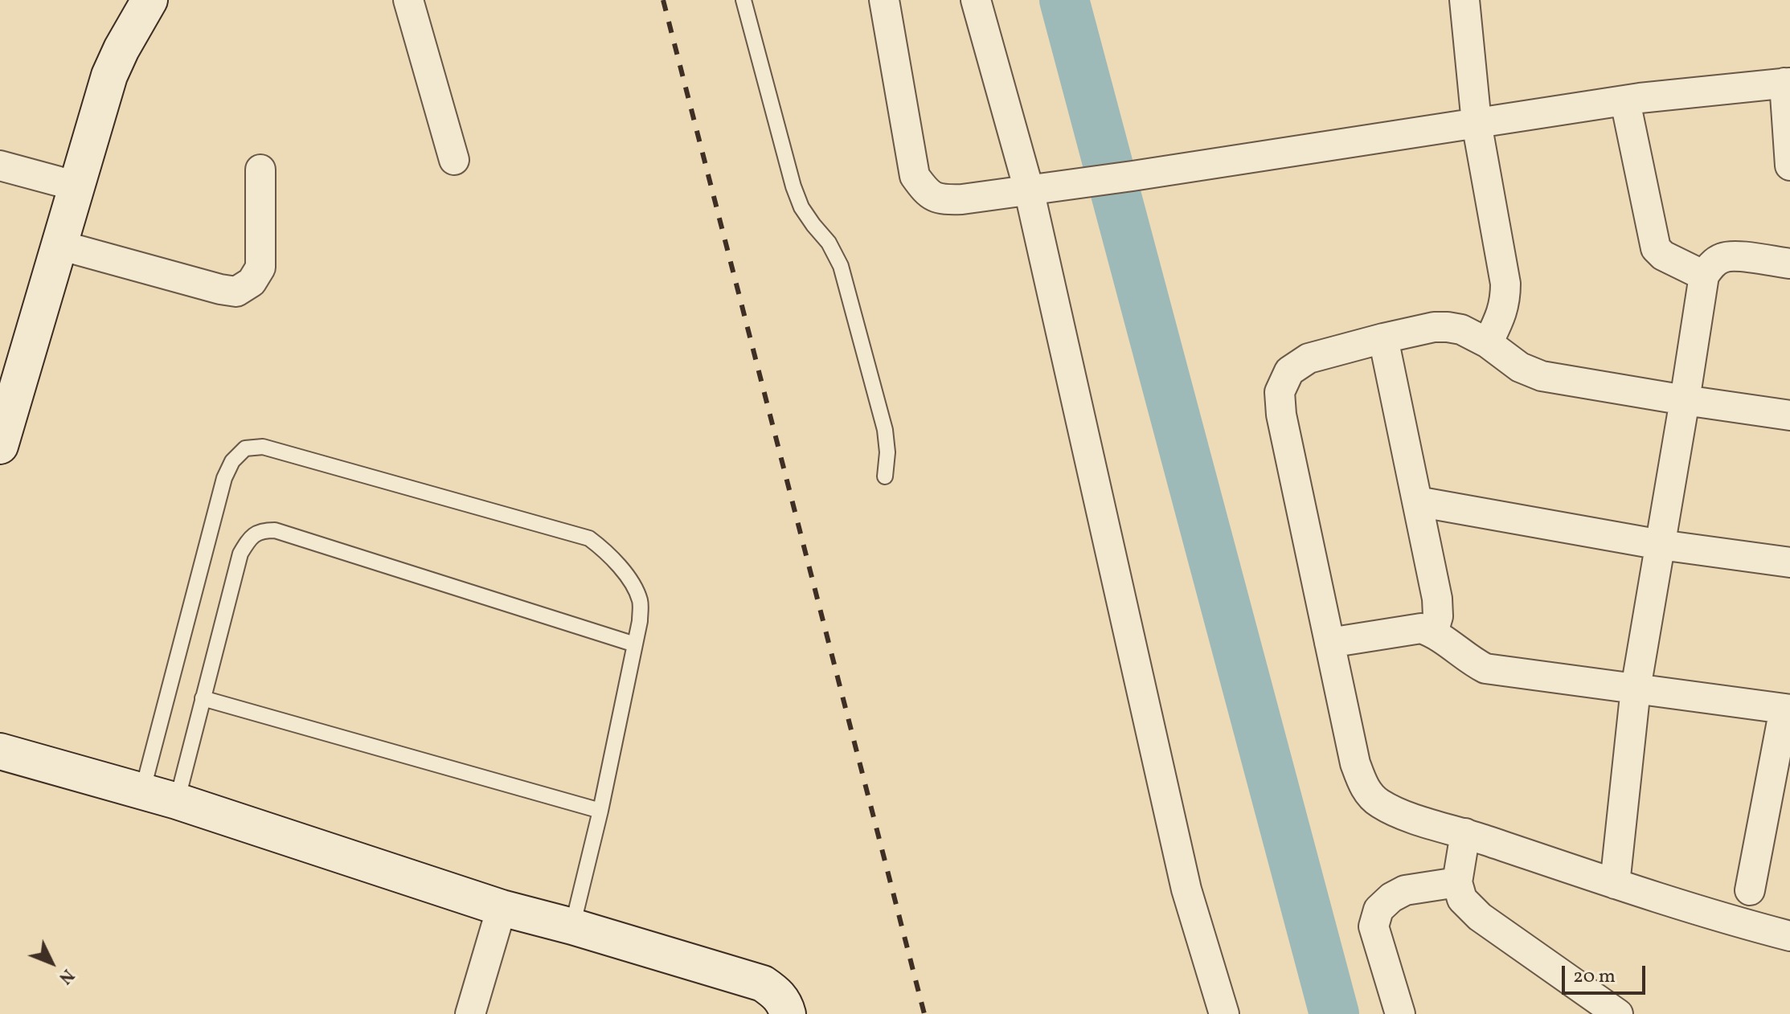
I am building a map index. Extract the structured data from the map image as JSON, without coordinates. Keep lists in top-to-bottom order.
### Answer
{
  "scale_bar": "20 m",
  "north": "bottom right"
}
